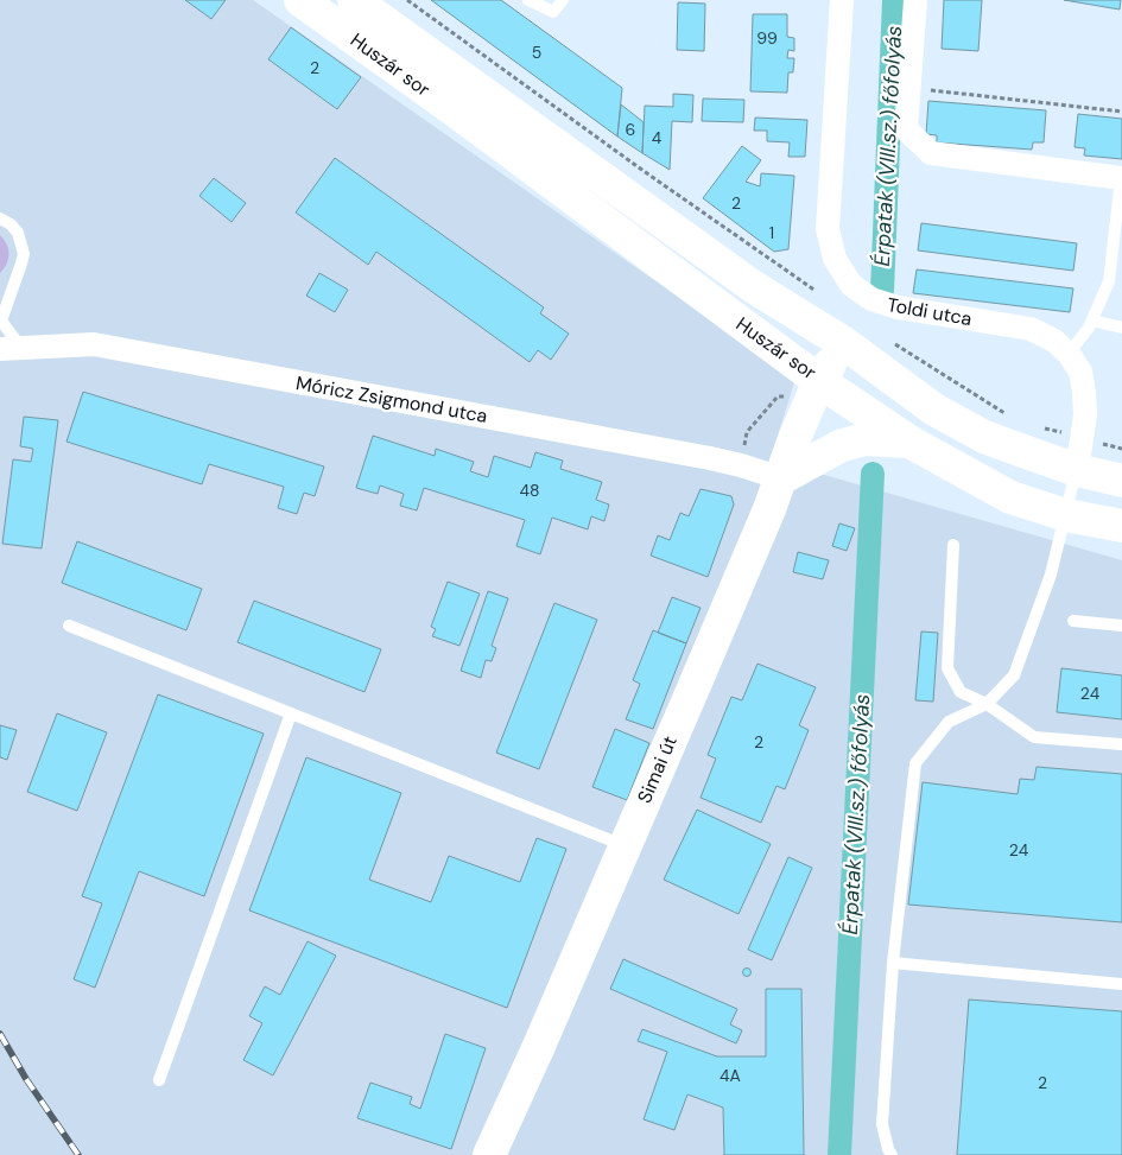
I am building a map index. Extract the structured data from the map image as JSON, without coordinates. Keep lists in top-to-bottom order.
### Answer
{
  "streets": {
    "main road": ["Huszár sor", "Simai út"],
    "street": ["Toldi utca", "Móricz Zsigmond utca"]
  },
  "crossings": [
    ["Huszár sor", "Simai út"],
    ["Móricz Zsigmond utca", "Simai út"]
  ],
  "water": ["Érpatak (VIII.sz.) főfolyás"],
  "house_numbers": [
    "99",
    "5",
    "2",
    "6",
    "4",
    "2",
    "1",
    "48",
    "24",
    "2",
    "24",
    "4A",
    "2"
  ]
}
